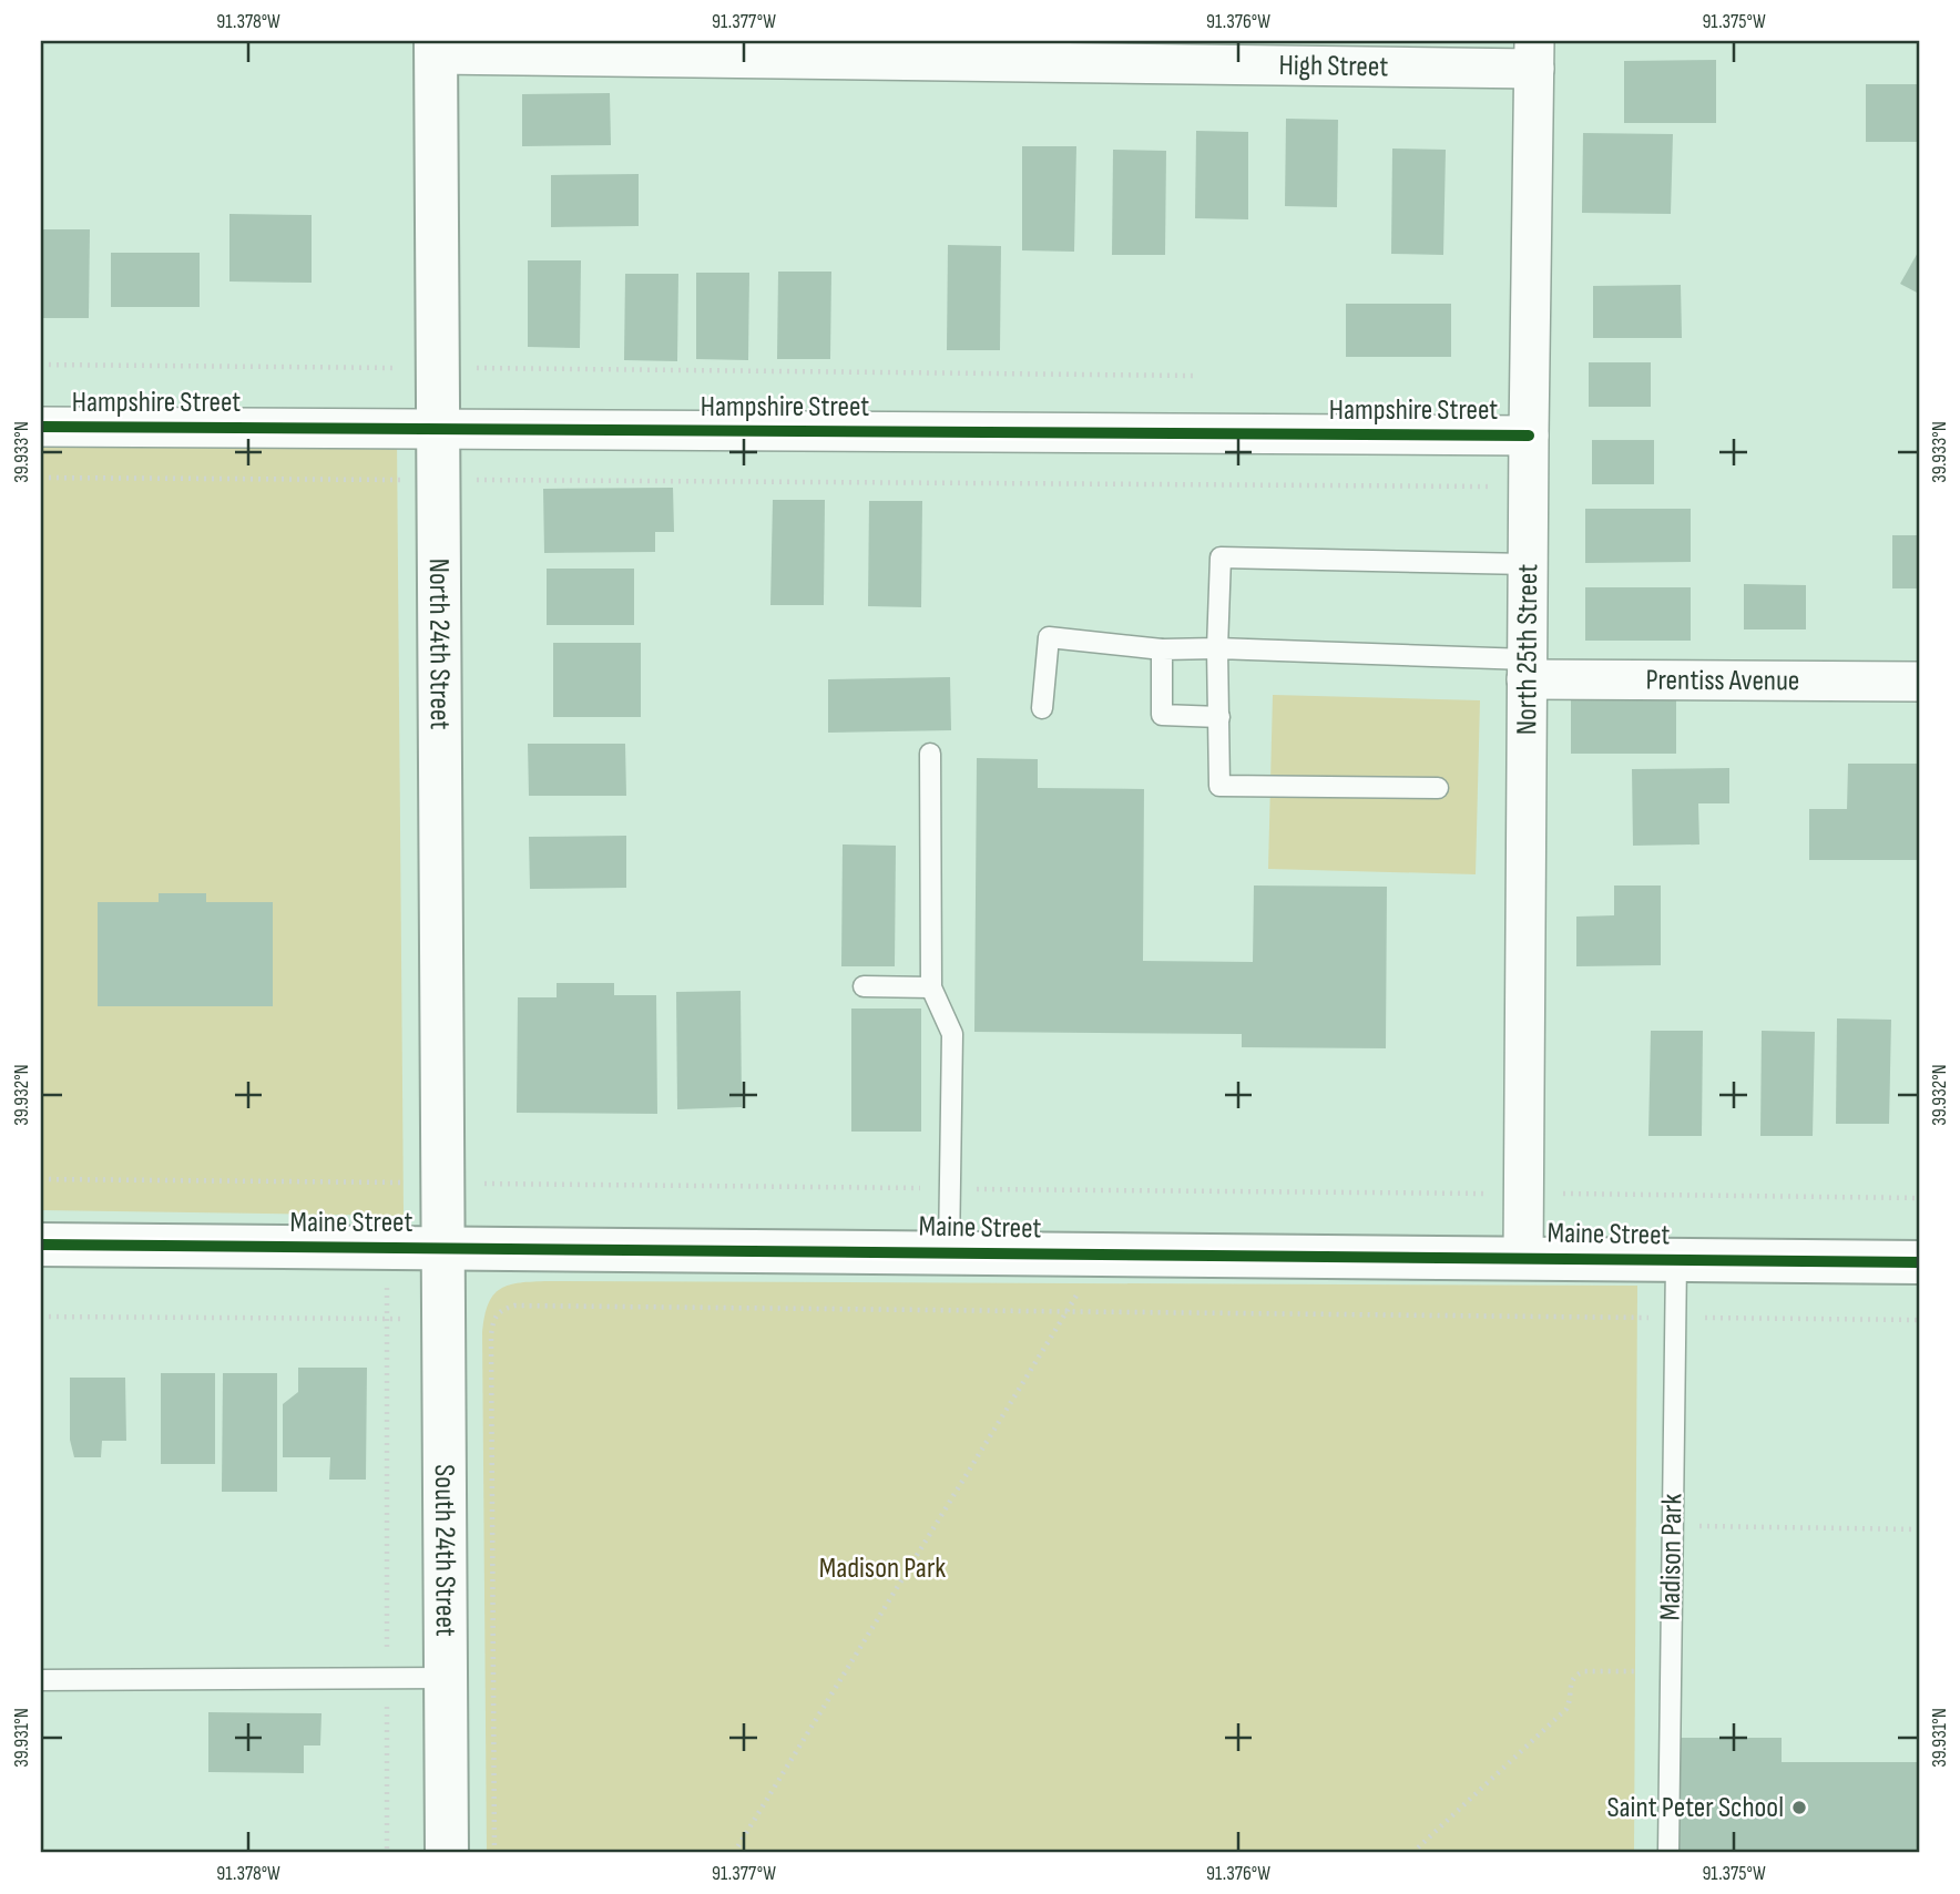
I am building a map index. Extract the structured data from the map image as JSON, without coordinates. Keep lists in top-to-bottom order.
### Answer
{
  "streets": {
    "street": [
      "High Street",
      "Hampshire Street",
      "North 24th Street",
      "North 25th Street",
      "Prentiss Avenue",
      "Maine Street",
      "South 24th Street"
    ],
    "lane": ["Madison Park"]
  },
  "crossings": [
    ["High Street", "North 24th Street"],
    ["High Street", "North 25th Street"],
    ["Hampshire Street", "North 24th Street"],
    ["Hampshire Street", "North 25th Street"],
    ["North 24th Street", "Maine Street"],
    ["North 24th Street", "South 24th Street"],
    ["North 25th Street", "Prentiss Avenue"],
    ["North 25th Street", "Maine Street"],
    ["Maine Street", "South 24th Street"],
    ["Maine Street", "Madison Park"]
  ],
  "parks": ["Madison Park"],
  "places": ["Saint Peter School"],
  "coordinates": [
    "91.378°W",
    "91.377°W",
    "91.376°W",
    "91.375°W",
    "39.933°N",
    "39.932°N",
    "39.931°N"
  ]
}
